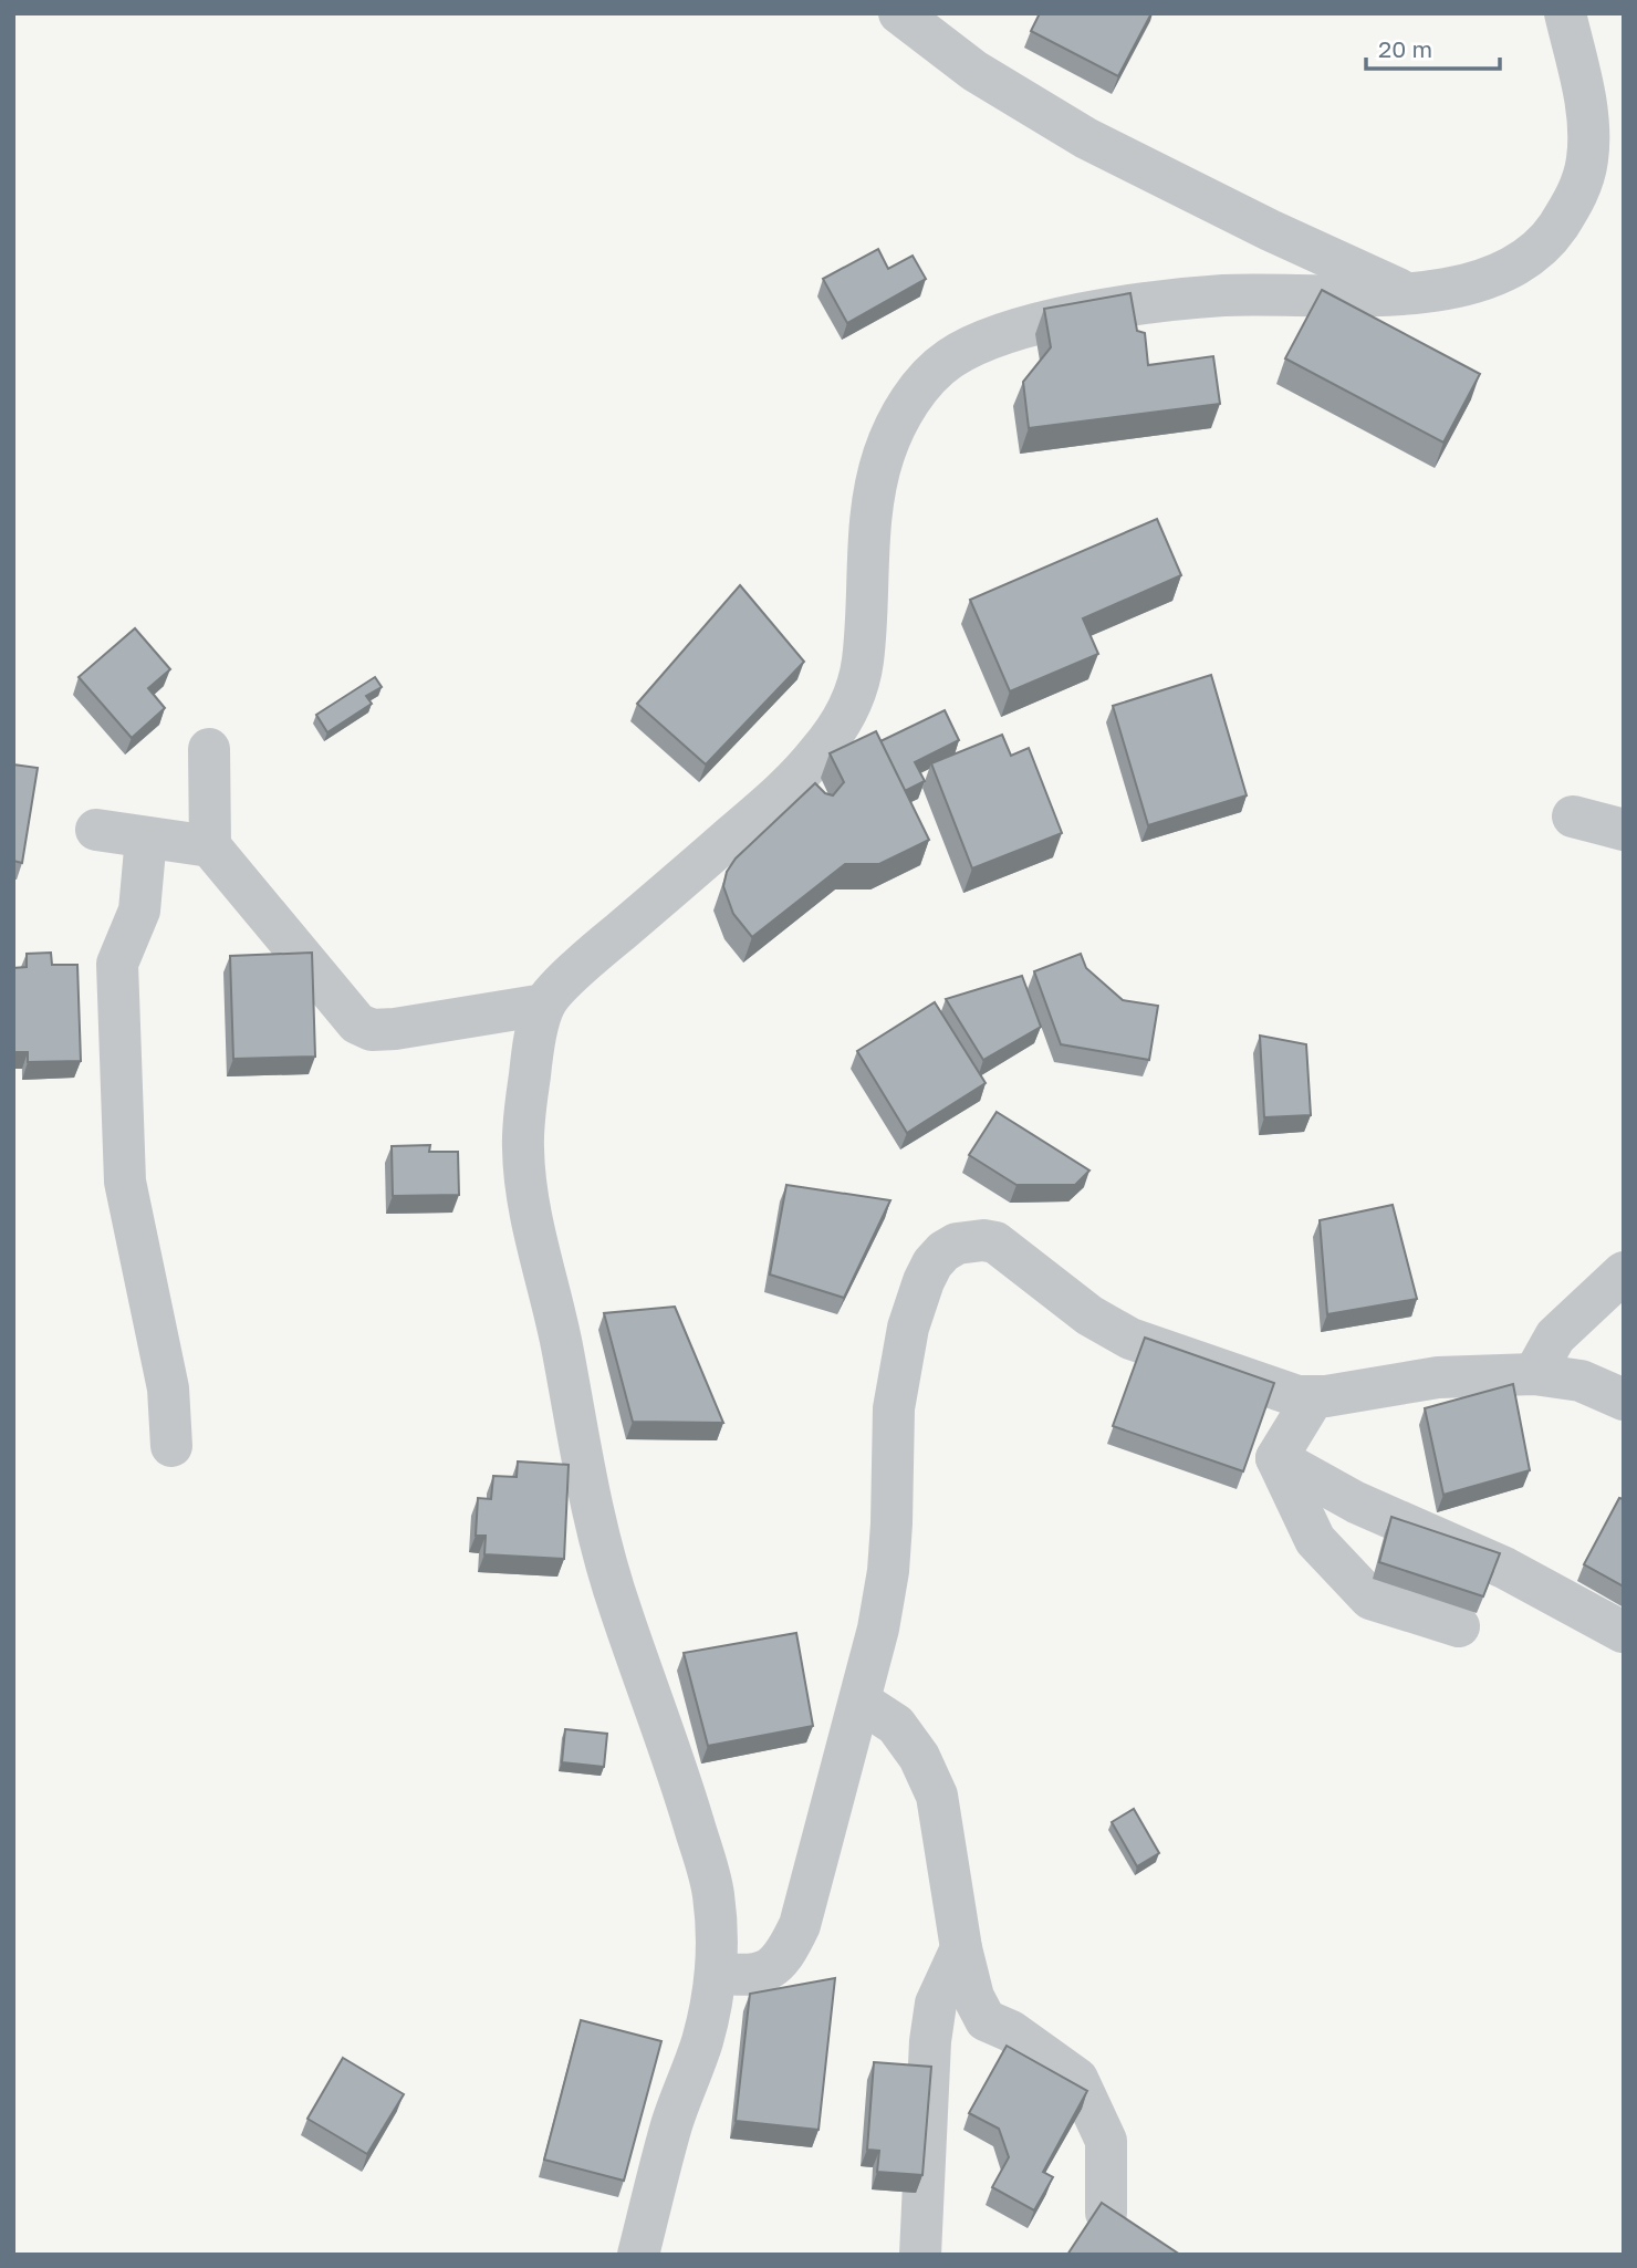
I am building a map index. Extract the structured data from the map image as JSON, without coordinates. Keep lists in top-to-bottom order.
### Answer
{
  "scale_bar": "20 m"
}
